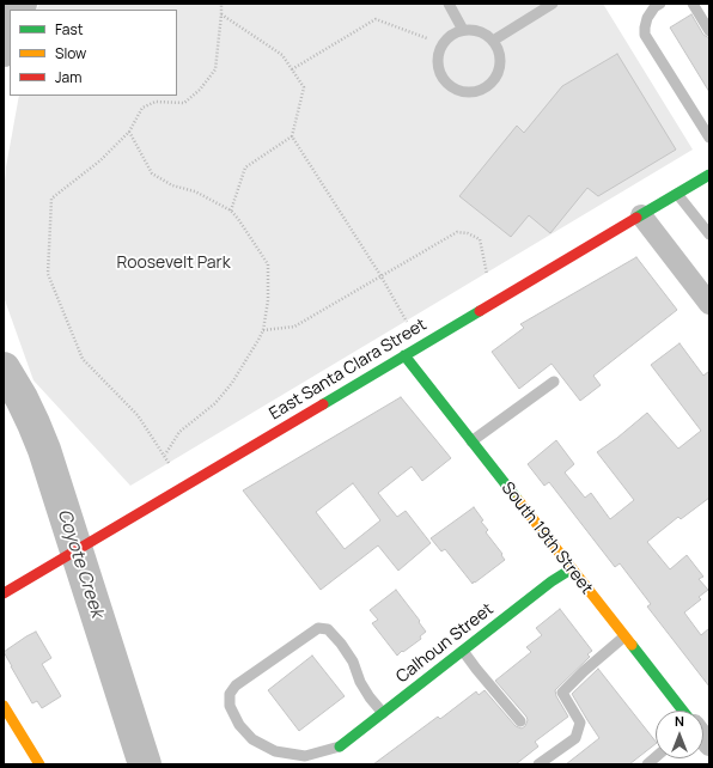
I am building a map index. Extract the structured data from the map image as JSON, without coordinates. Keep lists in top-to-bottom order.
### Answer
{
  "streets": {
    "street": ["East Santa Clara Street", "South 19th Street", "Calhoun Street"]
  },
  "crossings": [
    ["East Santa Clara Street", "South 19th Street"],
    ["South 19th Street", "Calhoun Street"]
  ],
  "water": ["Coyote Creek"],
  "parks": ["Roosevelt Park"],
  "legend": ["Fast", "Slow", "Jam"],
  "north": "top"
}
